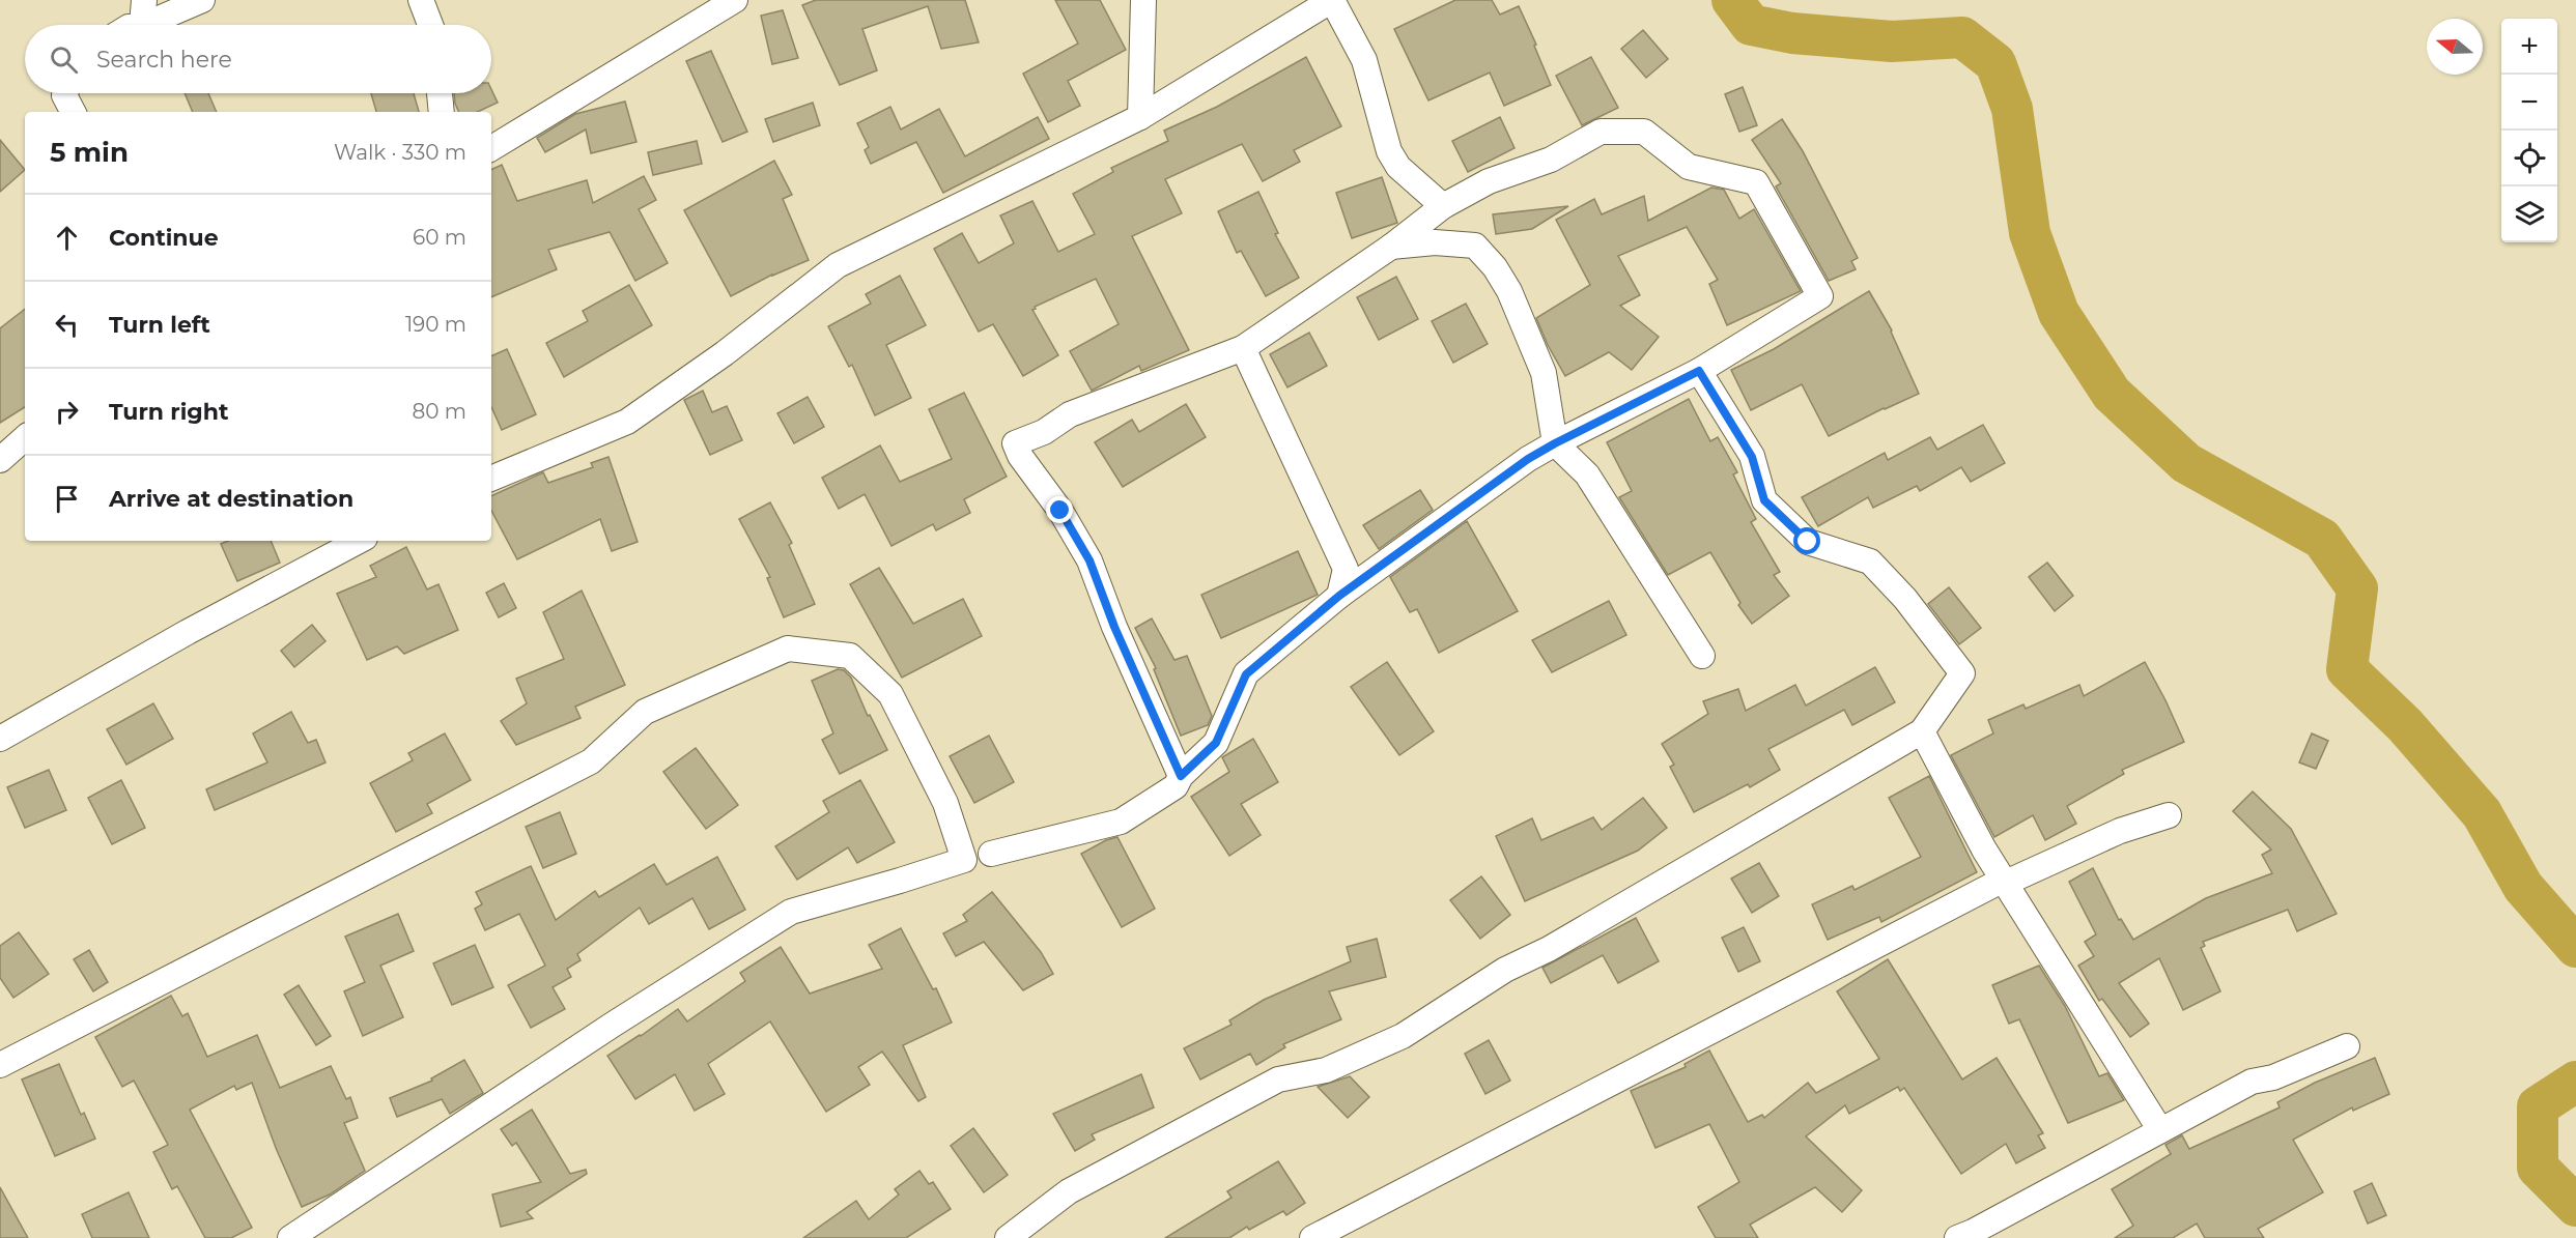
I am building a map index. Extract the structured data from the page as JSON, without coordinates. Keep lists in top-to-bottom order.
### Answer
{
  "north": "left",
  "page": {
    "map_buttons": ["+", "−"],
    "search": "Search here",
    "heading": ["5 min", "Walk · 330 m"],
    "list": [
      ["Continue", "60 m"],
      ["Turn left", "190 m"],
      ["Turn right", "80 m"],
      "Arrive at destination"
    ]
  }
}
